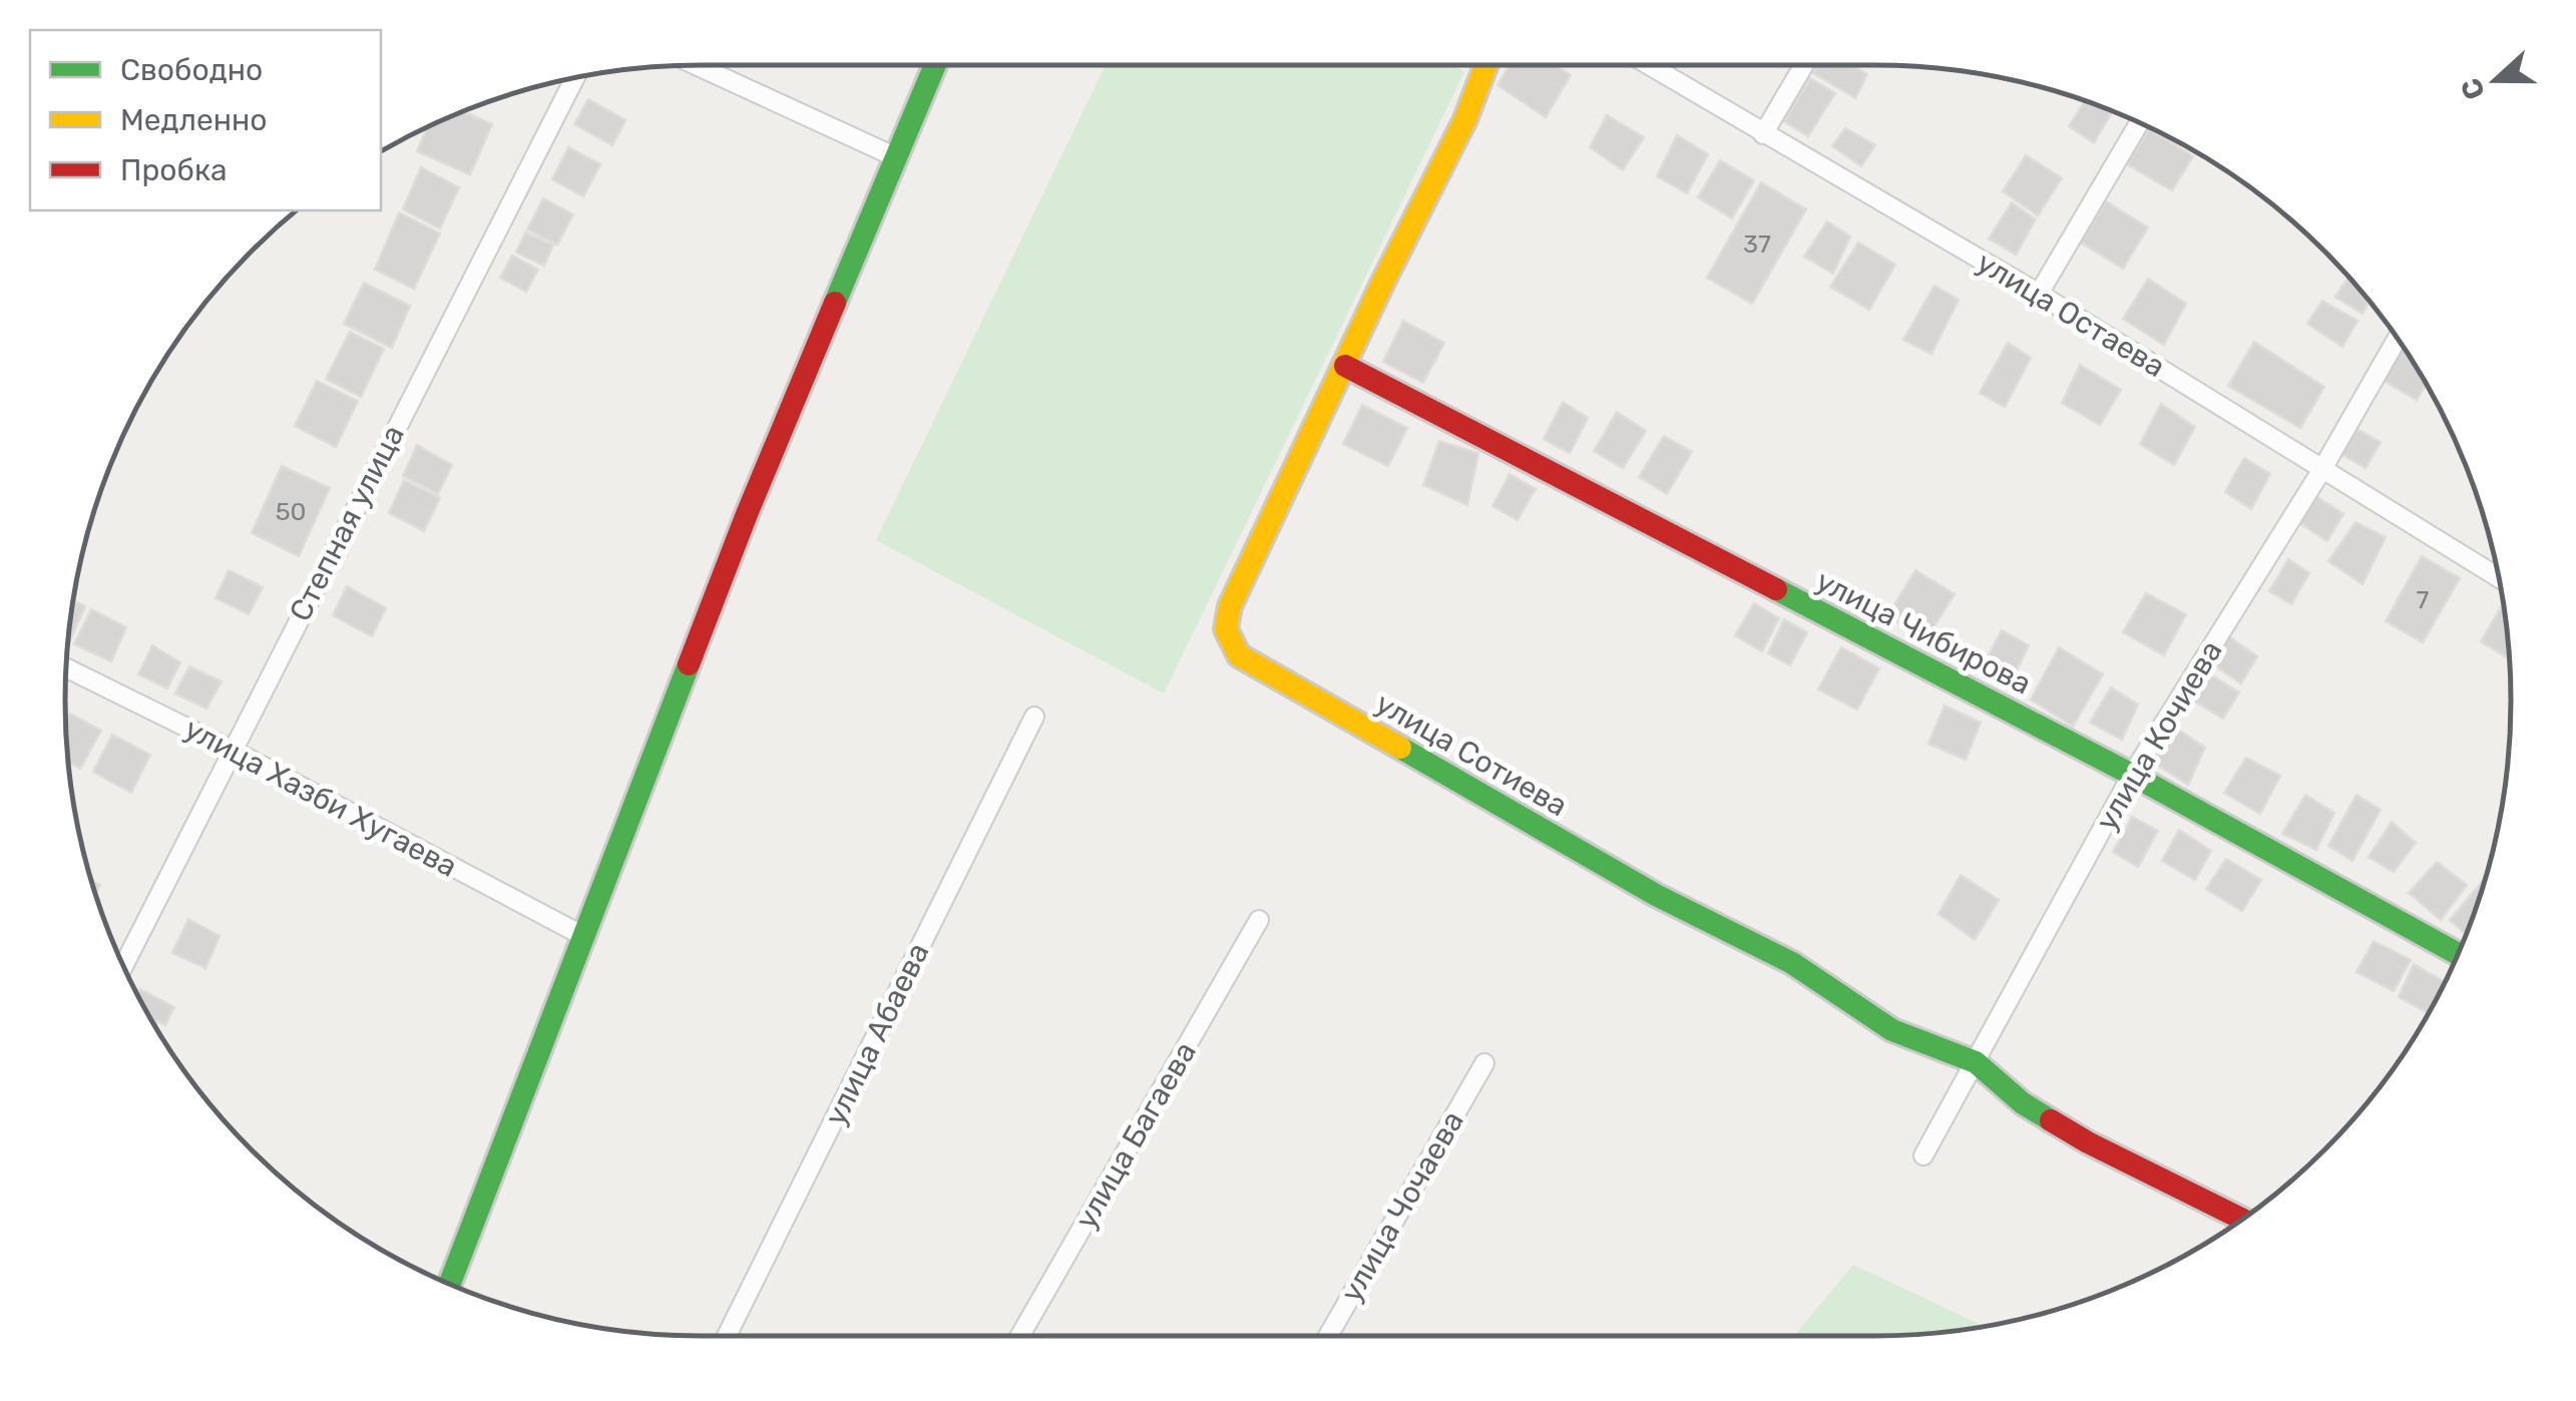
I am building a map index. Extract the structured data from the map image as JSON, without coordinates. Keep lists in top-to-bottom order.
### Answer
{
  "streets": {
    "street": [
      "улица Остаева",
      "Степная улица",
      "улица Чибирова",
      "улица Кочиева",
      "улица Сотиева",
      "улица Хазби Хугаева",
      "улица Абаева",
      "улица Багаева",
      "улица Чочаева"
    ]
  },
  "crossings": [
    ["улица Остаева", "улица Кочиева"],
    ["Степная улица", "улица Хазби Хугаева"],
    ["улица Чибирова", "улица Кочиева"],
    ["улица Чибирова", "улица Сотиева"],
    ["улица Кочиева", "улица Сотиева"]
  ],
  "house_numbers": ["37", "50", "7"],
  "legend": ["Свободно", "Медленно", "Пробка"],
  "north": "left"
}
